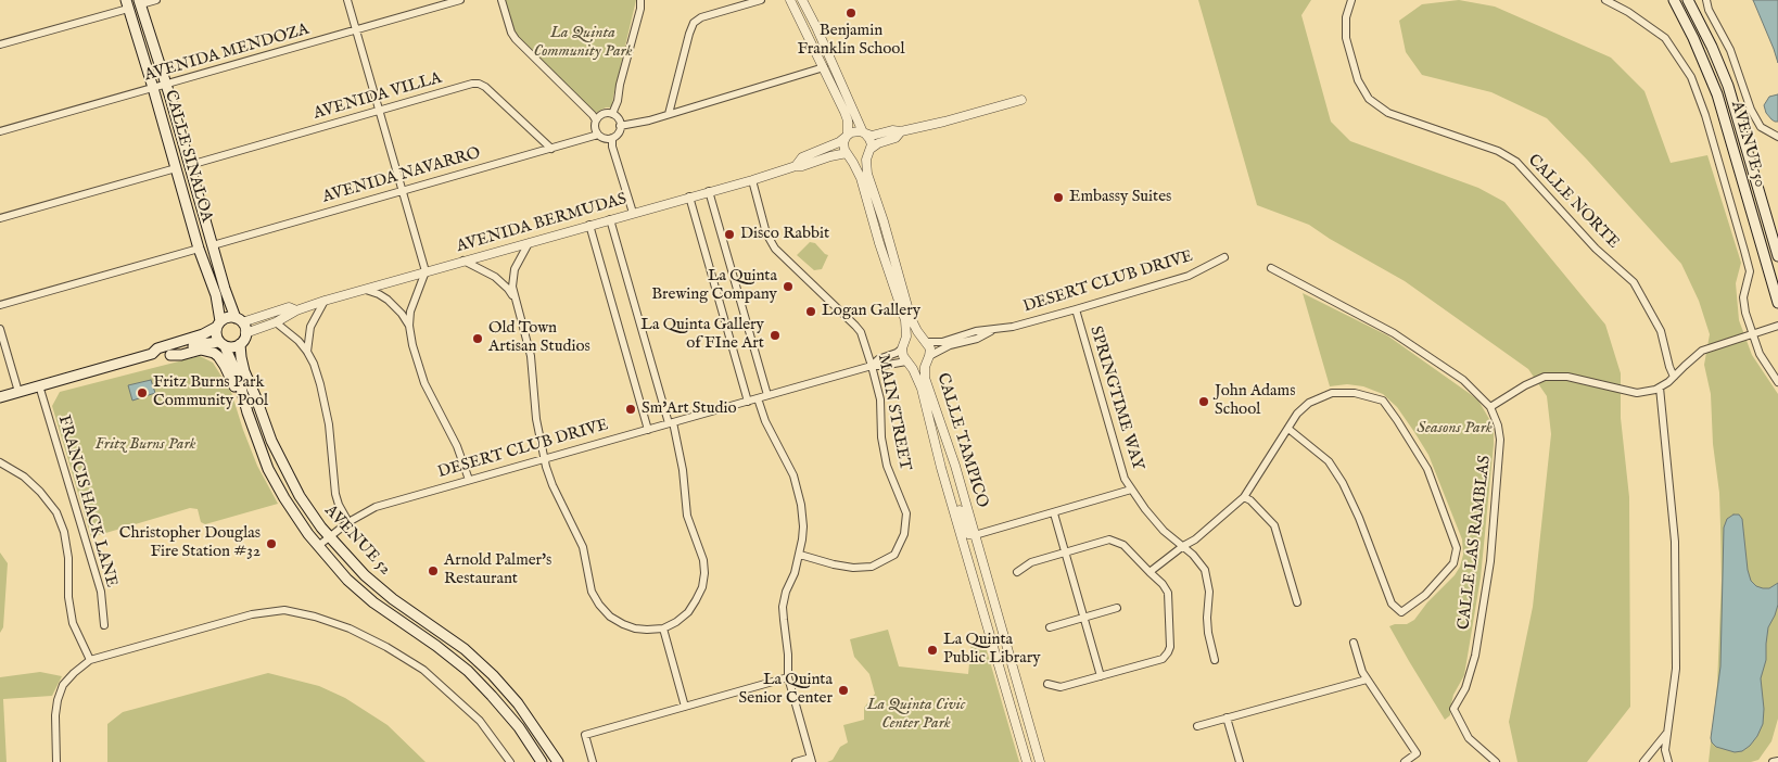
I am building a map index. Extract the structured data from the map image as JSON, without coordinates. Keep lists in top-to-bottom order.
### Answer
{
  "streets": {
    "main road": ["AVENUE 50", "CALLE SINALOA", "AVENUE 52"],
    "street": [
      "AVENIDA MENDOZA",
      "AVENIDA VILLA",
      "AVENIDA NAVARRO",
      "CALLE NORTE",
      "AVENIDA BERMUDAS",
      "DESERT CLUB DRIVE",
      "SPRINGTIME WAY",
      "MAIN STREET",
      "CALLE TAMPICO",
      "FRANCIS HACK LANE",
      "CALLE LAS RAMBLAS"
    ]
  },
  "crossings": [
    ["AVENIDA MENDOZA", "CALLE SINALOA"],
    ["AVENIDA VILLA", "CALLE SINALOA"],
    ["AVENIDA VILLA", "AVENIDA NAVARRO"],
    ["CALLE SINALOA", "AVENIDA NAVARRO"],
    ["CALLE SINALOA", "AVENIDA BERMUDAS"],
    ["CALLE SINALOA", "AVENUE 52"],
    ["AVENIDA BERMUDAS", "MAIN STREET"],
    ["AVENIDA BERMUDAS", "CALLE TAMPICO"],
    ["AVENIDA BERMUDAS", "AVENUE 52"],
    ["DESERT CLUB DRIVE", "SPRINGTIME WAY"],
    ["DESERT CLUB DRIVE", "MAIN STREET"],
    ["DESERT CLUB DRIVE", "CALLE TAMPICO"],
    ["DESERT CLUB DRIVE", "AVENUE 52"]
  ],
  "parks": [
    "La Quinta Community Park",
    "Seasons Park",
    "Fritz Burns Park",
    "La Quinta Civic Center Park"
  ],
  "places": [
    "Benjamin Franklin School",
    "Embassy Suites",
    "Disco Rabbit",
    "La Quinta Brewing Company",
    "Logan Gallery",
    "La Quinta Gallery of FIne Art",
    "Old Town Artisan Studios",
    "Fritz Burns Park Community Pool",
    "John Adams School",
    "Sm'Art Studio",
    "Christopher Douglas Fire Station #32",
    "Arnold Palmer's Restaurant",
    "La Quinta Public Library",
    "La Quinta Senior Center"
  ]
}
